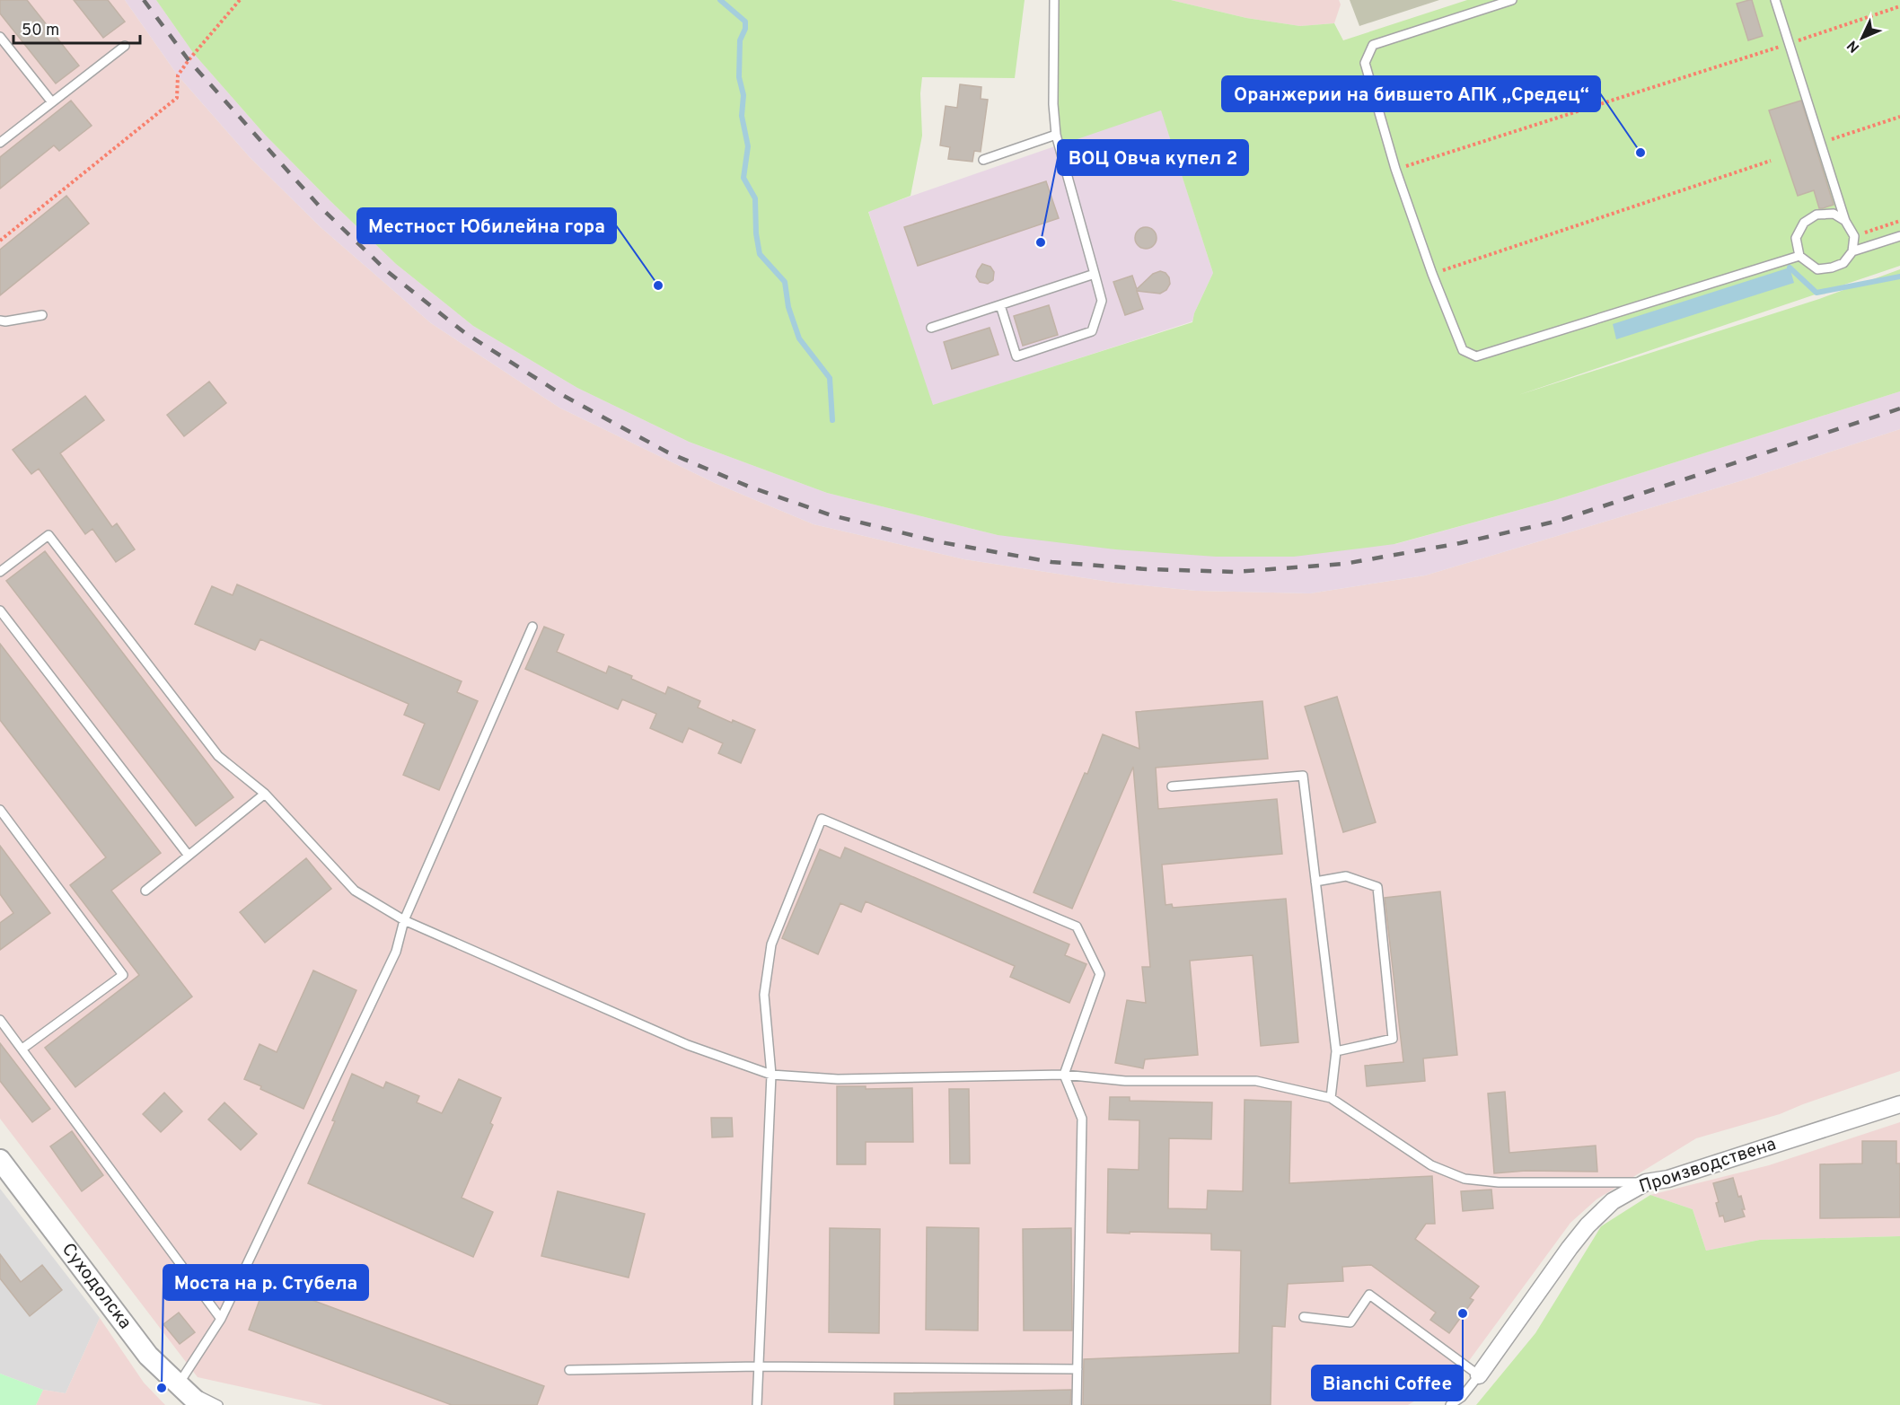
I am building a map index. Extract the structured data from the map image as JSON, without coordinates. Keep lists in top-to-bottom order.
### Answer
{
  "streets": {
    "street": ["Производствена", "Суходолска"]
  },
  "places": [
    "Оранжерии на бившето АПК „Средец“",
    "ВОЦ Овча купел 2",
    "Местност Юбилейна гора",
    "Bianchi Coffee",
    "Моста на р. Стубела"
  ],
  "scale_bar": "50 m",
  "north": "bottom left"
}
